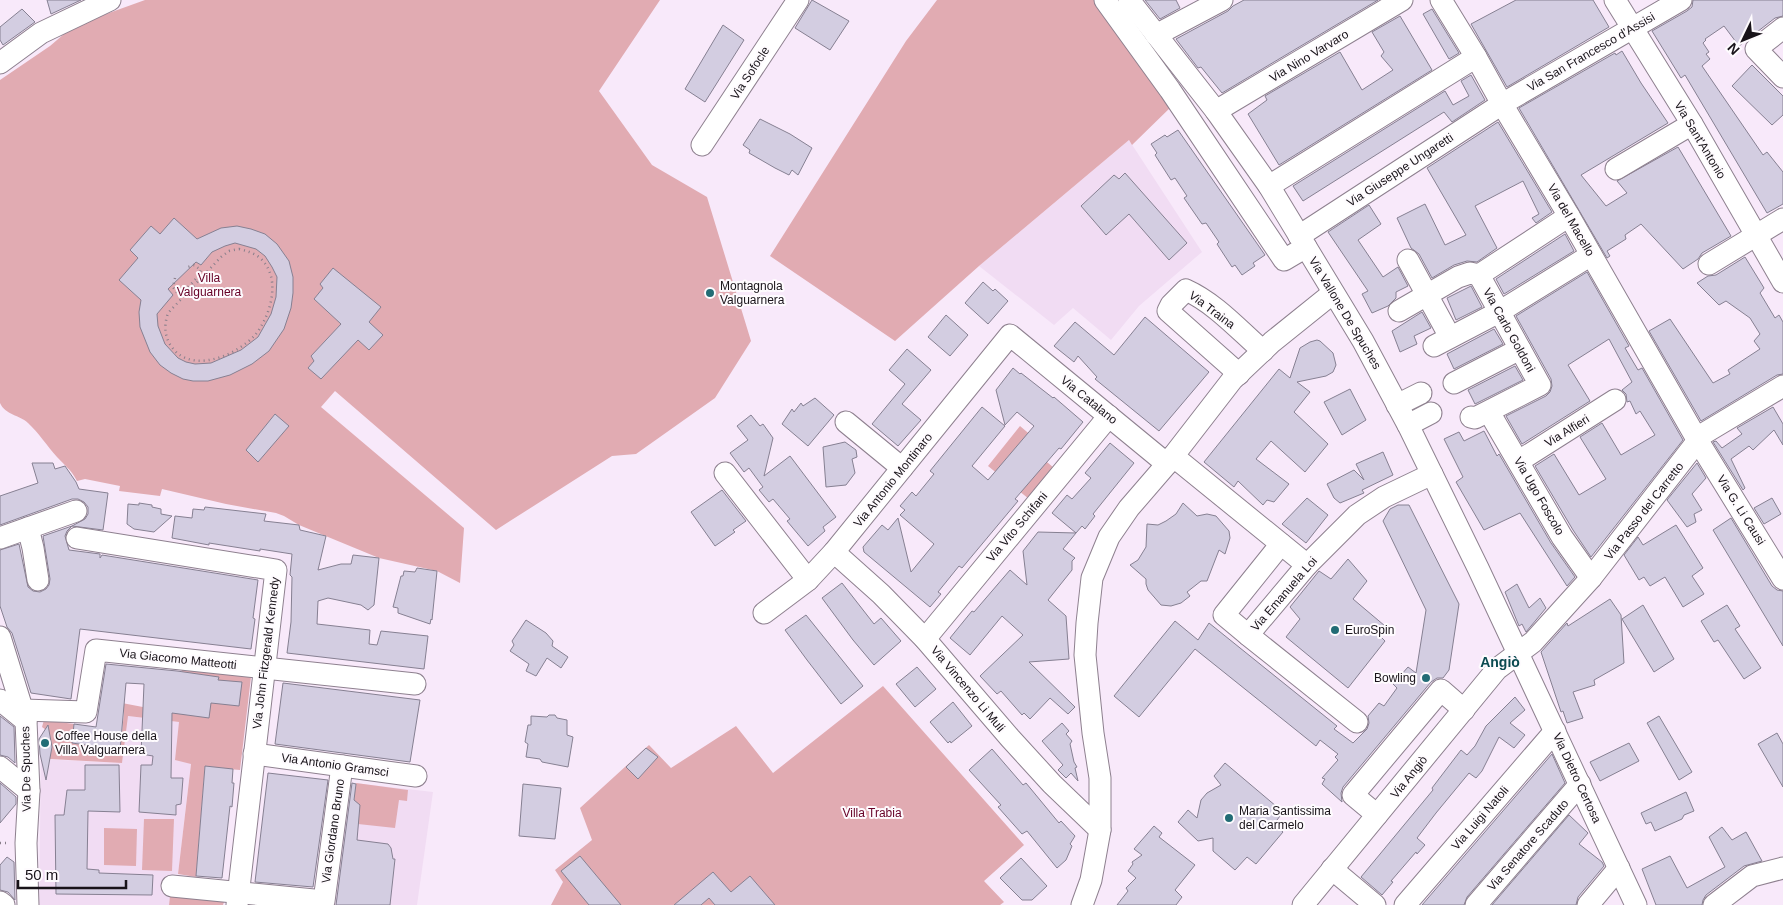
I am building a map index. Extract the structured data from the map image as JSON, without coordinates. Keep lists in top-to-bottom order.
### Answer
{
  "streets": {
    "street": [
      "Via San Francesco d'Assisi",
      "Via Nino Varvaro",
      "Via Sofocle",
      "Via Sant'Antonio",
      "Via Giuseppe Ungaretti",
      "Via del Macello",
      "Via Traina",
      "Via Vallone De Spuches",
      "Via Carlo Goldoni",
      "Via Catalano",
      "Via Alfieri",
      "Via Antonio Montinaro",
      "Via Ugo Foscolo",
      "Via G. Li Causi",
      "Via Passo del Carretto",
      "Via Vito Schifani",
      "Via Emanuela Loi",
      "Via John Fitzgerald Kennedy",
      "Via Giacomo Matteotti",
      "Via Vincenzo Li Muli",
      "Via Antonio Gramsci",
      "Via De Spuches",
      "Via Angiò",
      "Via Dietro Certosa",
      "Via Luigi Natoli",
      "Via Giordano Bruno",
      "Via Senatore Scaduto"
    ]
  },
  "crossings": [
    ["Via San Francesco d'Assisi", "Via Sant'Antonio"],
    ["Via San Francesco d'Assisi", "Via Giuseppe Ungaretti"],
    ["Via San Francesco d'Assisi", "Via del Macello"],
    ["Via Nino Varvaro", "Via Vallone De Spuches"],
    ["Via Giuseppe Ungaretti", "Via del Macello"],
    ["Via Giuseppe Ungaretti", "Via Vallone De Spuches"],
    ["Via del Macello", "Via G. Li Causi"],
    ["Via del Macello", "Via Passo del Carretto"],
    ["Via Vallone De Spuches", "Via Passo del Carretto"],
    ["Via Vallone De Spuches", "Via Emanuela Loi"],
    ["Via Vallone De Spuches", "Via Angiò"],
    ["Via Vallone De Spuches", "Via Dietro Certosa"],
    ["Via Carlo Goldoni", "Via Ugo Foscolo"],
    ["Via Catalano", "Via Antonio Montinaro"],
    ["Via Catalano", "Via Vito Schifani"],
    ["Via Catalano", "Via Emanuela Loi"],
    ["Via Alfieri", "Via Ugo Foscolo"],
    ["Via Antonio Montinaro", "Via Vincenzo Li Muli"],
    ["Via Ugo Foscolo", "Via Passo del Carretto"],
    ["Via G. Li Causi", "Via Passo del Carretto"],
    ["Via Passo del Carretto", "Via Angiò"],
    ["Via Passo del Carretto", "Via Dietro Certosa"],
    ["Via Vito Schifani", "Via Vincenzo Li Muli"],
    ["Via John Fitzgerald Kennedy", "Via Giacomo Matteotti"],
    ["Via John Fitzgerald Kennedy", "Via Antonio Gramsci"],
    ["Via John Fitzgerald Kennedy", "Via Giordano Bruno"],
    ["Via Giacomo Matteotti", "Via De Spuches"],
    ["Via Antonio Gramsci", "Via Giordano Bruno"],
    ["Via Angiò", "Via Dietro Certosa"],
    ["Via Dietro Certosa", "Via Luigi Natoli"],
    ["Via Dietro Certosa", "Via Senatore Scaduto"]
  ],
  "districts": ["Angiò"],
  "parks": ["Villa Valguarnera", "Villa Trabia"],
  "places": [
    "Montagnola Valguarnera",
    "EuroSpin",
    "Bowling",
    "Coffee House della Villa Valguarnera",
    "Maria Santissima del Carmelo"
  ],
  "scale_bar": "50 m",
  "north": "bottom left"
}
